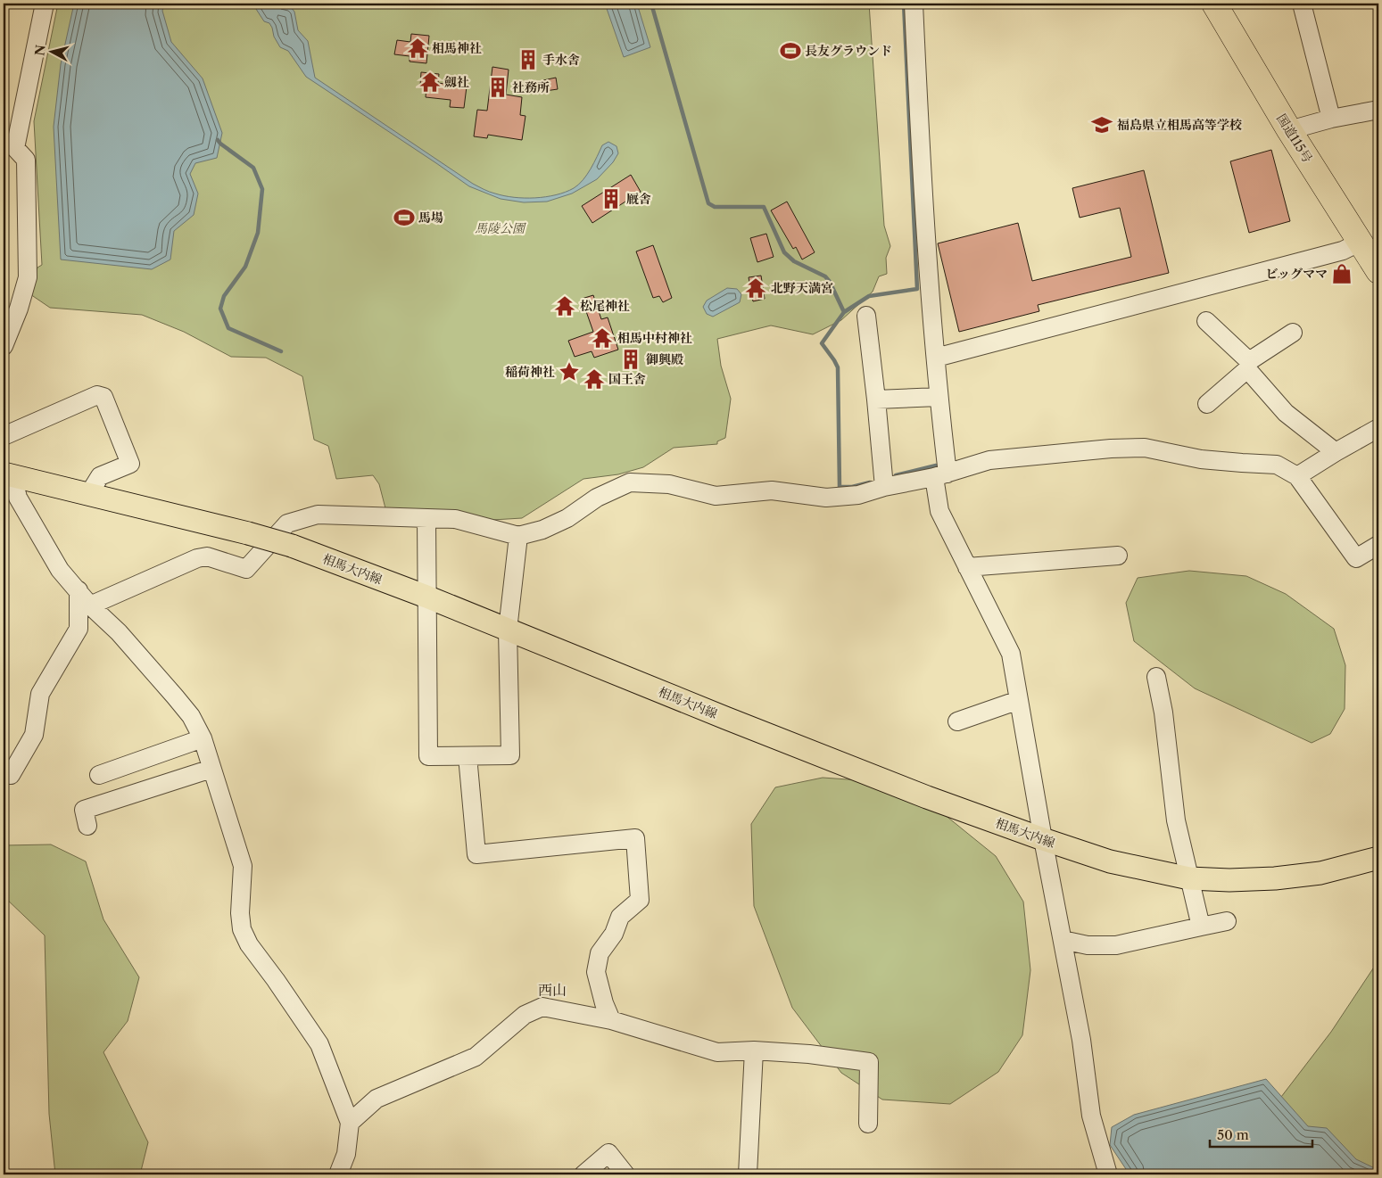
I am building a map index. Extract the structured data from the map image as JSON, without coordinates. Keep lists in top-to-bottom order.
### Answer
{
  "streets": {
    "highway": ["国道115号"],
    "main road": ["相馬大内線"]
  },
  "districts": ["西山"],
  "parks": ["馬陵公園"],
  "places": {
    "temple": [
      "相馬神社",
      "劔社",
      "北野天満宮",
      "松尾神社",
      "相馬中村神社",
      "国王舎"
    ],
    "sports": ["長友グラウンド", "馬場"],
    "building": [
      "手水舎",
      "社務所",
      "厩舎",
      "御興殿"
    ],
    "school or university": ["福島県立相馬高等学校"],
    "shop": ["ビッグママ"],
    "place": ["稲荷神社"]
  },
  "scale_bar": "50 m",
  "north": "left"
}
